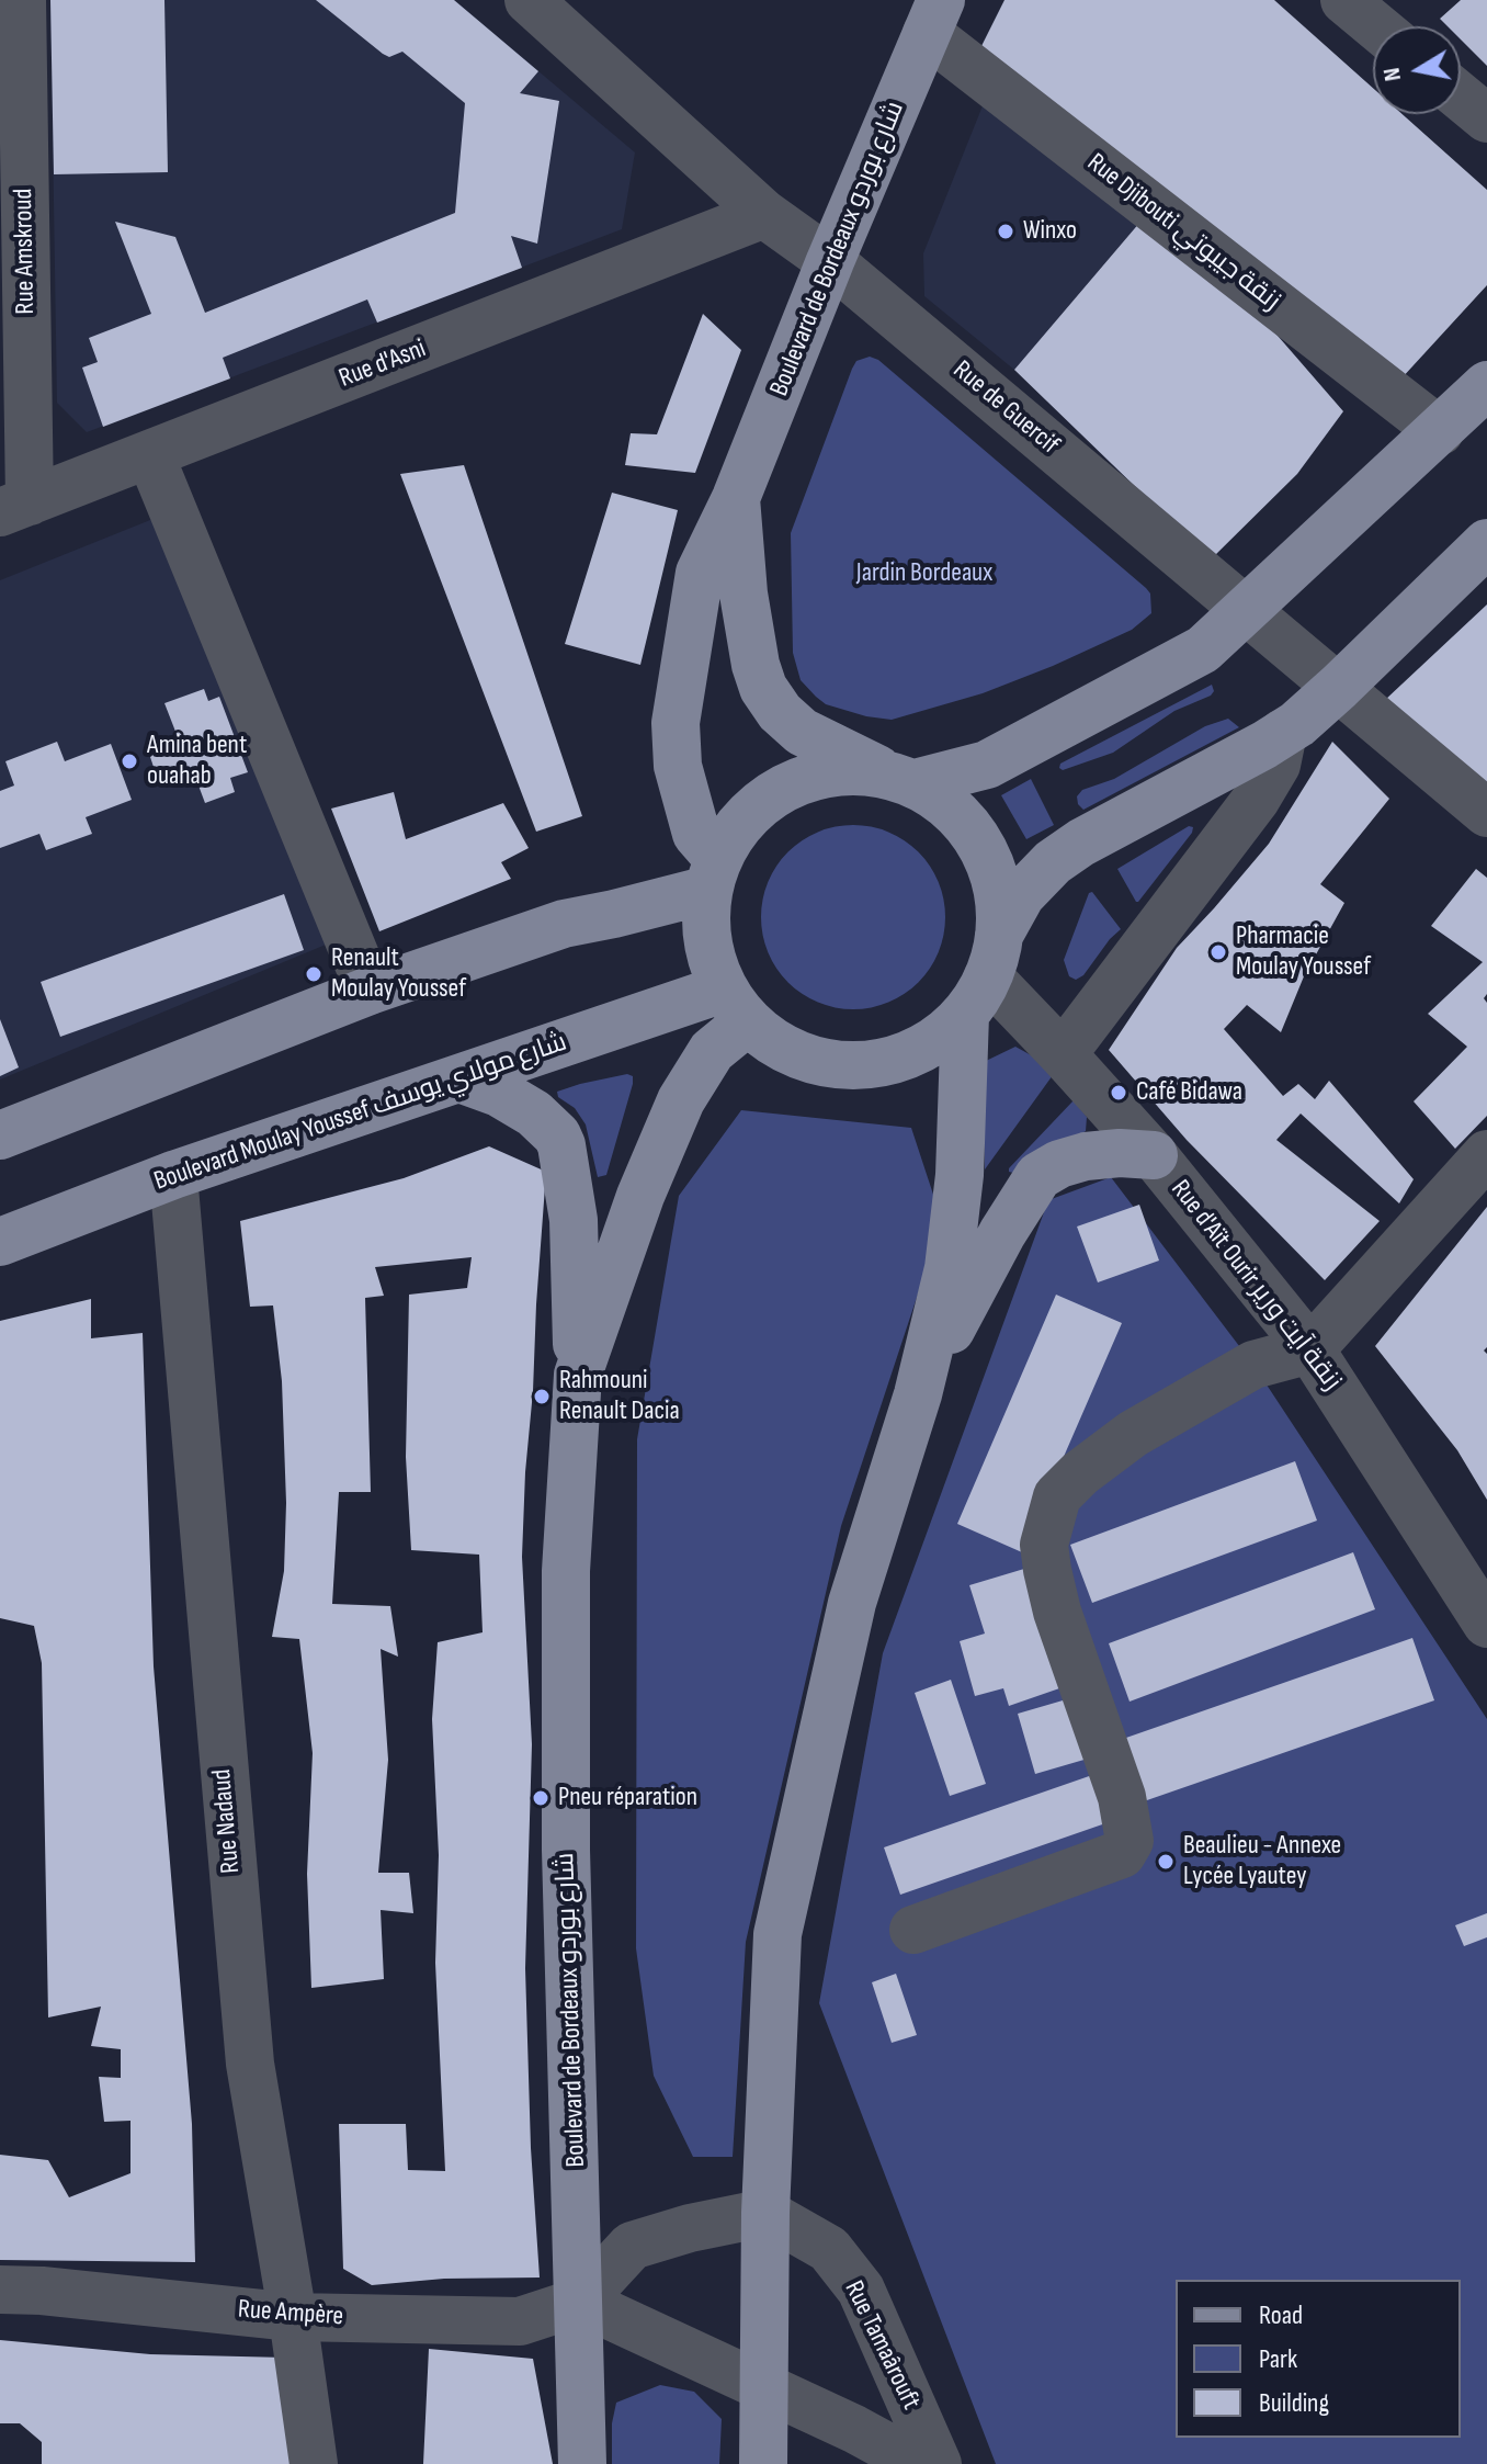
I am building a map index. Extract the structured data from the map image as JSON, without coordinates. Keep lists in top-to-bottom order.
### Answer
{
  "streets": {
    "main road": ["Boulevard de Bordeaux شارع بوردو", "Boulevard Moulay Youssef شارع مولاي يوسف"],
    "street": [
      "Rue Djibouti زنقة جيبوتي",
      "Rue Amskroud",
      "Rue d'Asni",
      "Rue de Guercif",
      "Rue d'Aït Ourir زنقة آيت ورير",
      "Rue Nadaud",
      "Rue Ampère",
      "Rue Tamaârouft"
    ]
  },
  "crossings": [
    ["Rue Djibouti زنقة جيبوتي", "Boulevard de Bordeaux شارع بوردو"],
    ["Boulevard de Bordeaux شارع بوردو", "Rue de Guercif"],
    ["Boulevard de Bordeaux شارع بوردو", "Boulevard Moulay Youssef شارع مولاي يوسف"],
    ["Boulevard de Bordeaux شارع بوردو", "Rue d'Aït Ourir زنقة آيت ورير"],
    ["Boulevard de Bordeaux شارع بوردو", "Rue Ampère"],
    ["Rue Amskroud", "Rue d'Asni"],
    ["Rue d'Asni", "Rue de Guercif"],
    ["Boulevard Moulay Youssef شارع مولاي يوسف", "Rue d'Aït Ourir زنقة آيت ورير"],
    ["Boulevard Moulay Youssef شارع مولاي يوسف", "Rue Nadaud"],
    ["Rue Nadaud", "Rue Ampère"],
    ["Rue Ampère", "Rue Tamaârouft"]
  ],
  "parks": ["Jardin Bordeaux"],
  "places": [
    "Winxo",
    "Amina bent ouahab",
    "Pharmacie Moulay Youssef",
    "Renault Moulay Youssef",
    "Café Bidawa",
    "Rahmouni Renault Dacia",
    "Pneu réparation",
    "Beaulieu - Annexe Lycée Lyautey"
  ],
  "legend": ["Road", "Park", "Building"],
  "north": "left"
}
